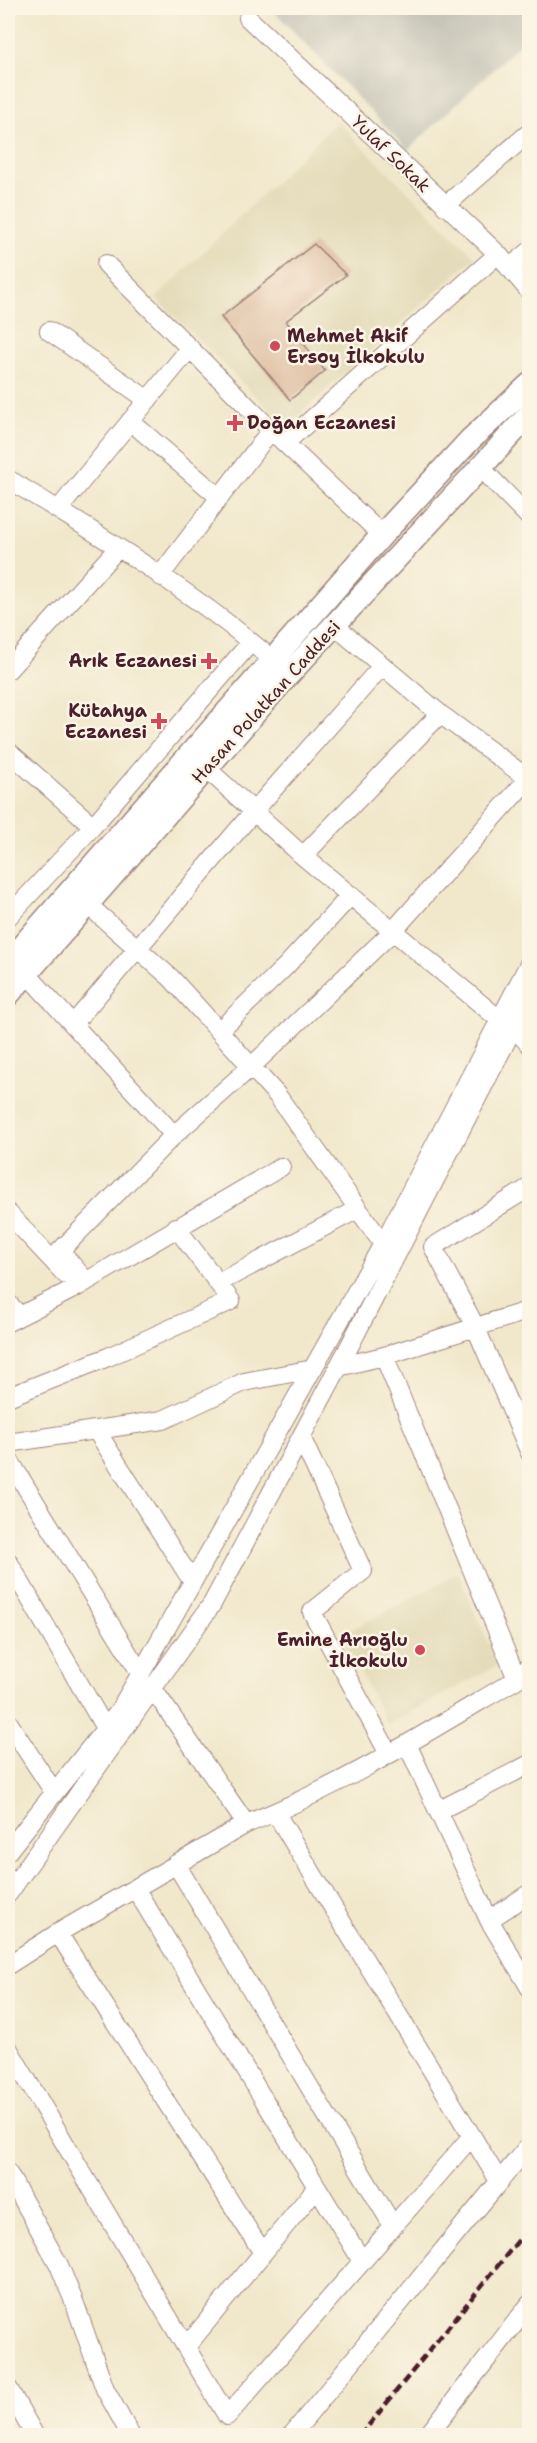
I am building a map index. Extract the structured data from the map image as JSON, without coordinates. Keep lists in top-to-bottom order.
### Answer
{
  "streets": {
    "main road": ["Hasan Polatkan Caddesi"],
    "street": ["Yulaf Sokak"]
  },
  "places": {
    "other": ["Mehmet Akif Ersoy İlkokulu", "Emine Arıoğlu İlkokulu"],
    "health": ["Doğan Eczanesi", "Arık Eczanesi", "Kütahya Eczanesi"]
  }
}
